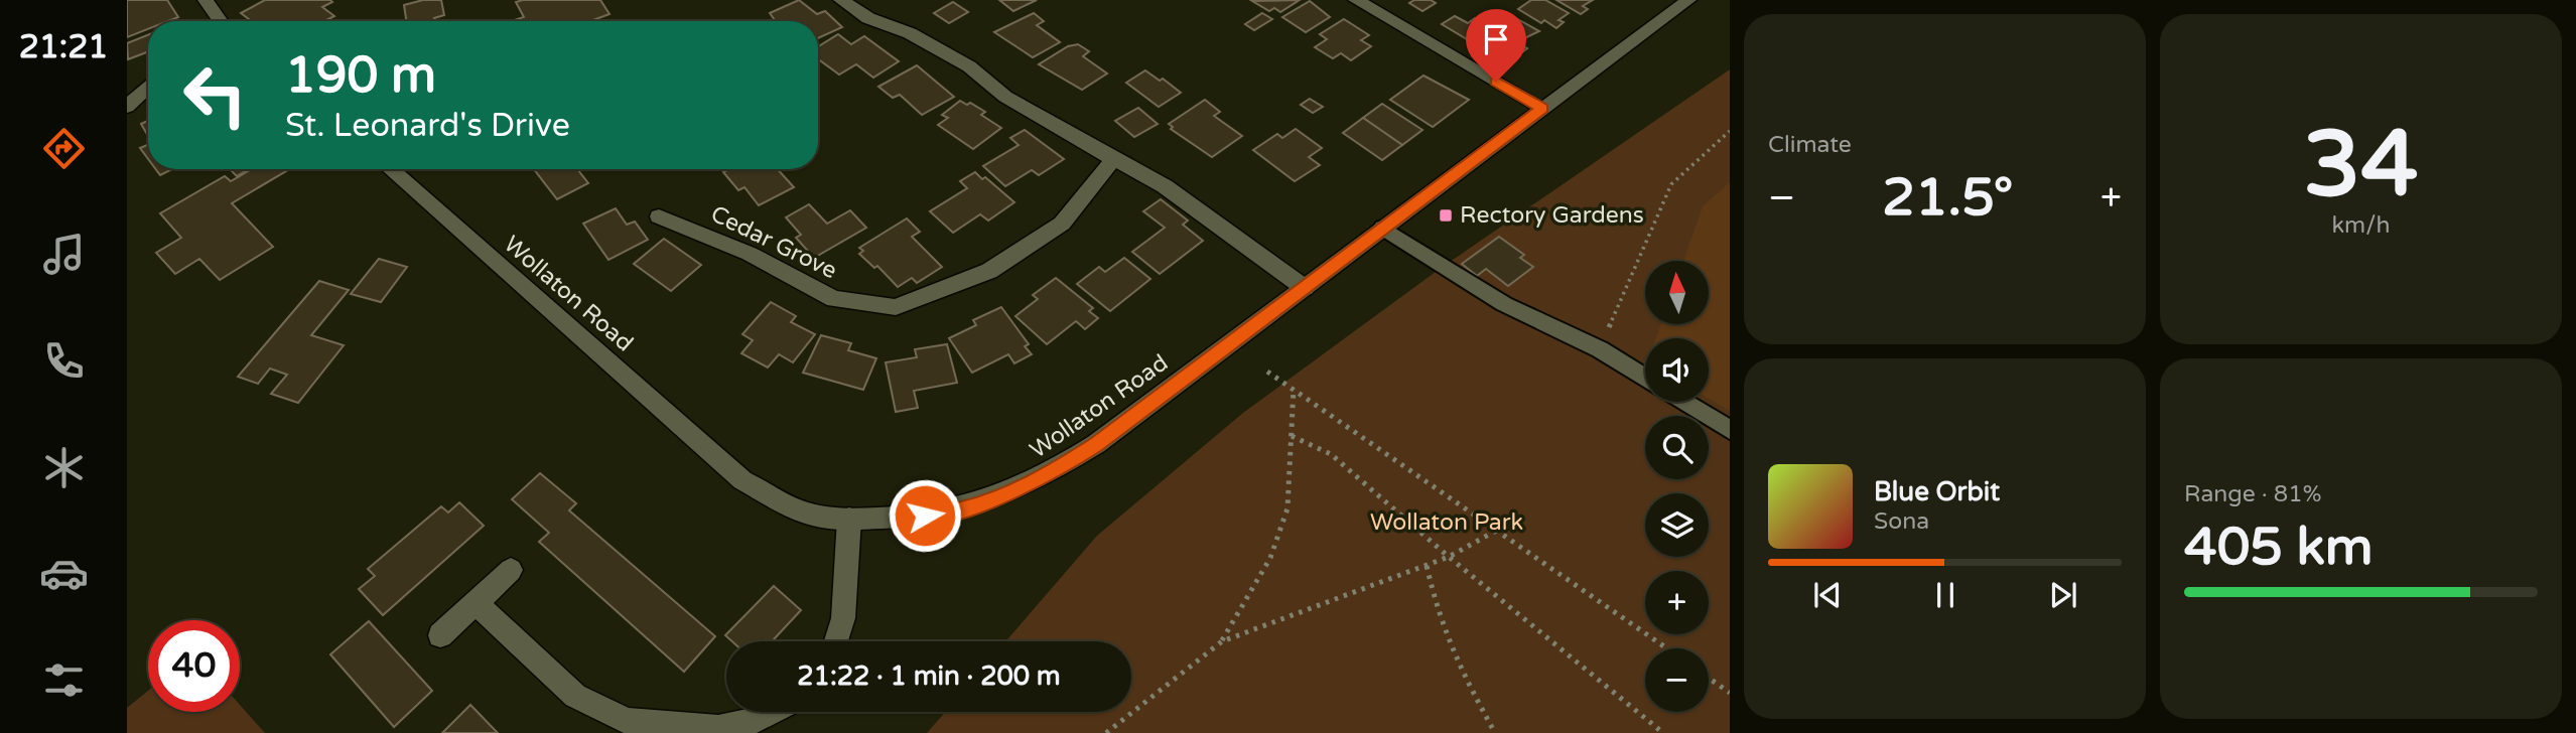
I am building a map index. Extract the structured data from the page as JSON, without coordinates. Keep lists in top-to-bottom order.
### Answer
{
  "streets": {
    "street": ["Cedar Grove", "Wollaton Road"]
  },
  "parks": ["Wollaton Park"],
  "places": {
    "transit": ["Rectory Gardens"]
  },
  "north": "top",
  "page": {
    "tabs": "21:21",
    "tile": [
      "Climate",
      ["34", "km/h"],
      ["Range · 81%", "405 km"]
    ],
    "turn": ["190 m", "St. Leonard's Drive"],
    "heat": ["−", "21.5°", "+"],
    "map_buttons": ["+", "−"],
    "song": ["Blue Orbit", "Sona"],
    "limit": "40",
    "trip": "21:22 · 1 min · 200 m"
  }
}
